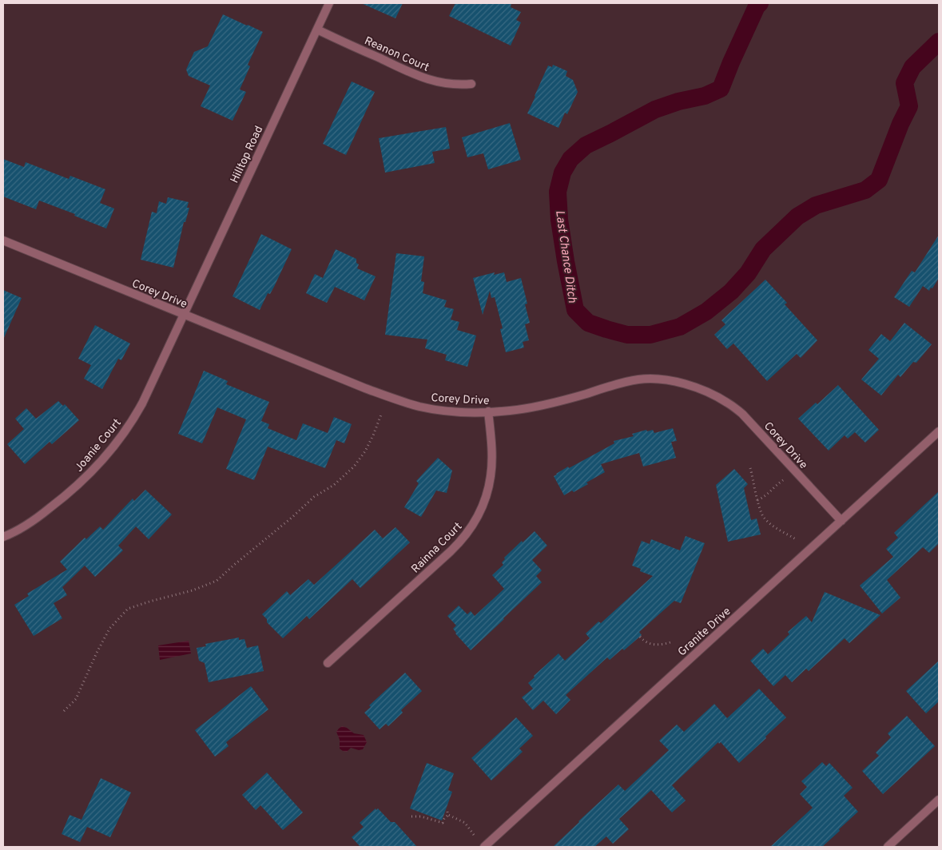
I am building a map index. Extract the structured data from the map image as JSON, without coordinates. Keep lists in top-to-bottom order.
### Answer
{
  "streets": {
    "street": [
      "Reanon Court",
      "Hilltop Road",
      "Corey Drive",
      "Joanie Court",
      "Rainna Court",
      "Granite Drive"
    ]
  },
  "crossings": [
    ["Reanon Court", "Hilltop Road"],
    ["Hilltop Road", "Corey Drive"],
    ["Hilltop Road", "Joanie Court"],
    ["Corey Drive", "Joanie Court"],
    ["Corey Drive", "Rainna Court"],
    ["Corey Drive", "Granite Drive"]
  ],
  "water": ["Last Chance Ditch"]
}
